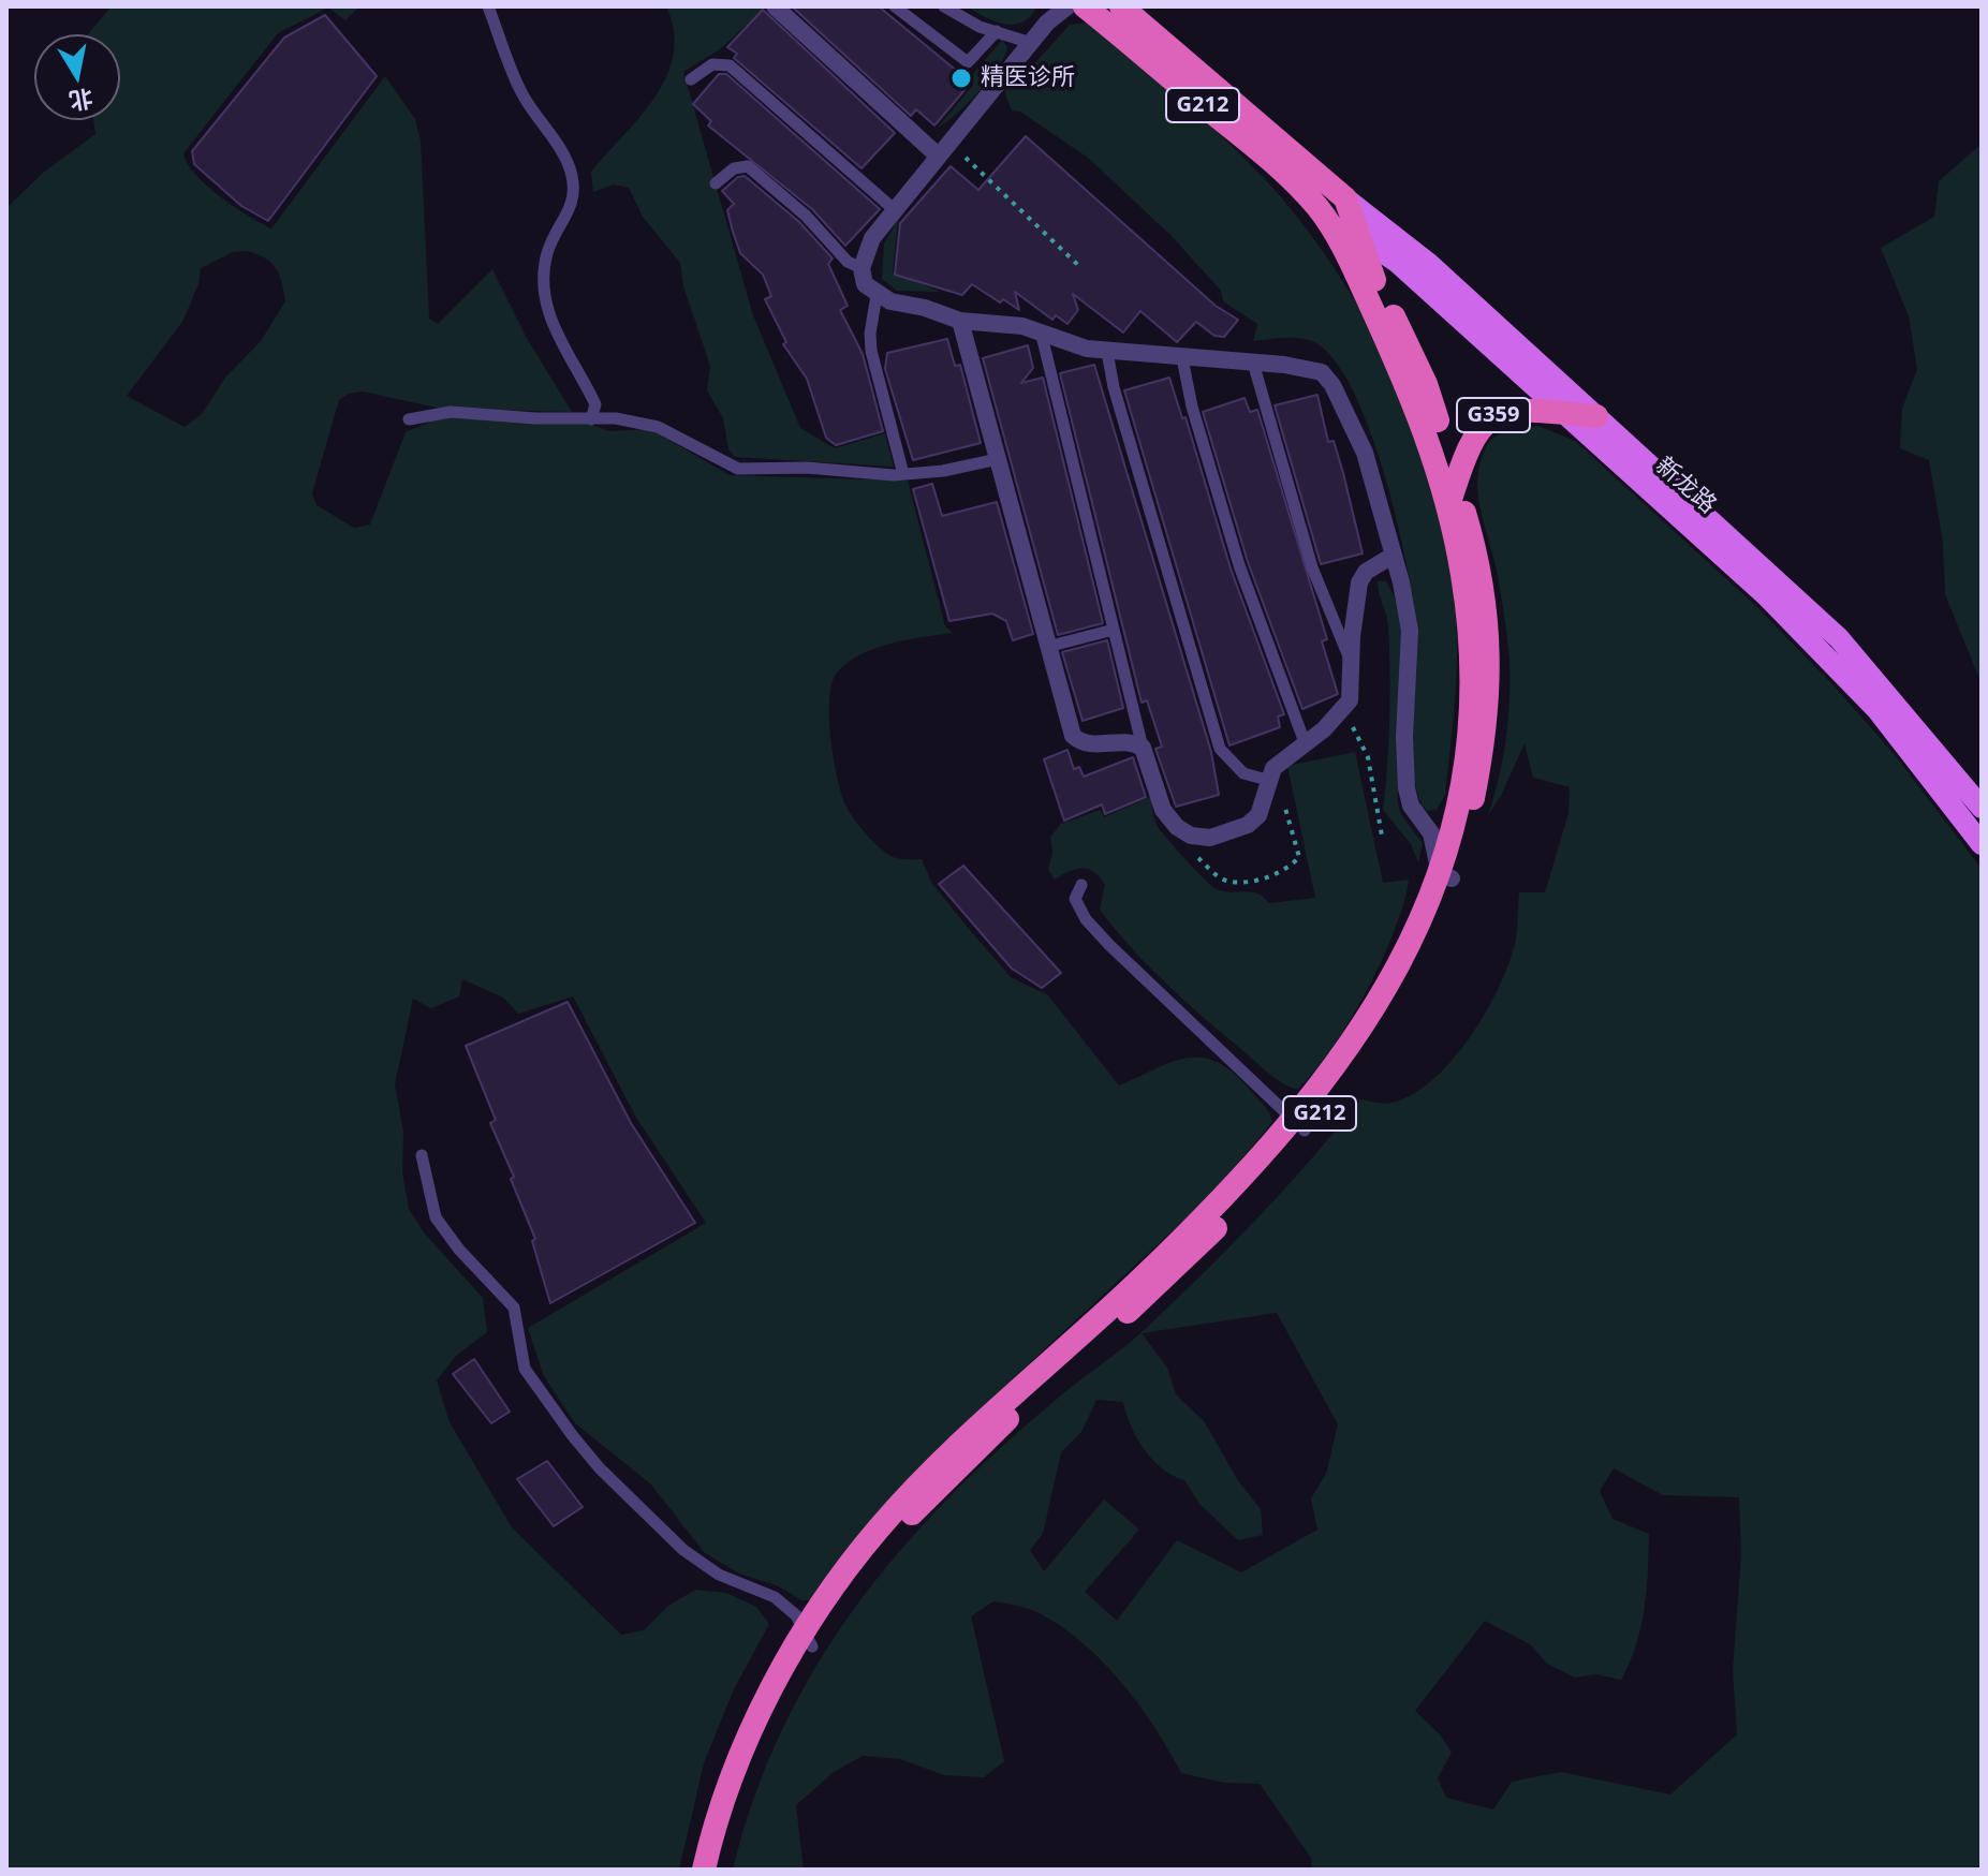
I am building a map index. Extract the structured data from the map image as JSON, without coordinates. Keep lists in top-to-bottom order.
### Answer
{
  "streets": {
    "highway": ["G212", "G359"],
    "main road": ["新龙路"]
  },
  "crossings": [
    ["G212", "G359"],
    ["G212", "新龙路"],
    ["G359", "新龙路"]
  ],
  "places": ["精医诊所"],
  "north": "bottom"
}
